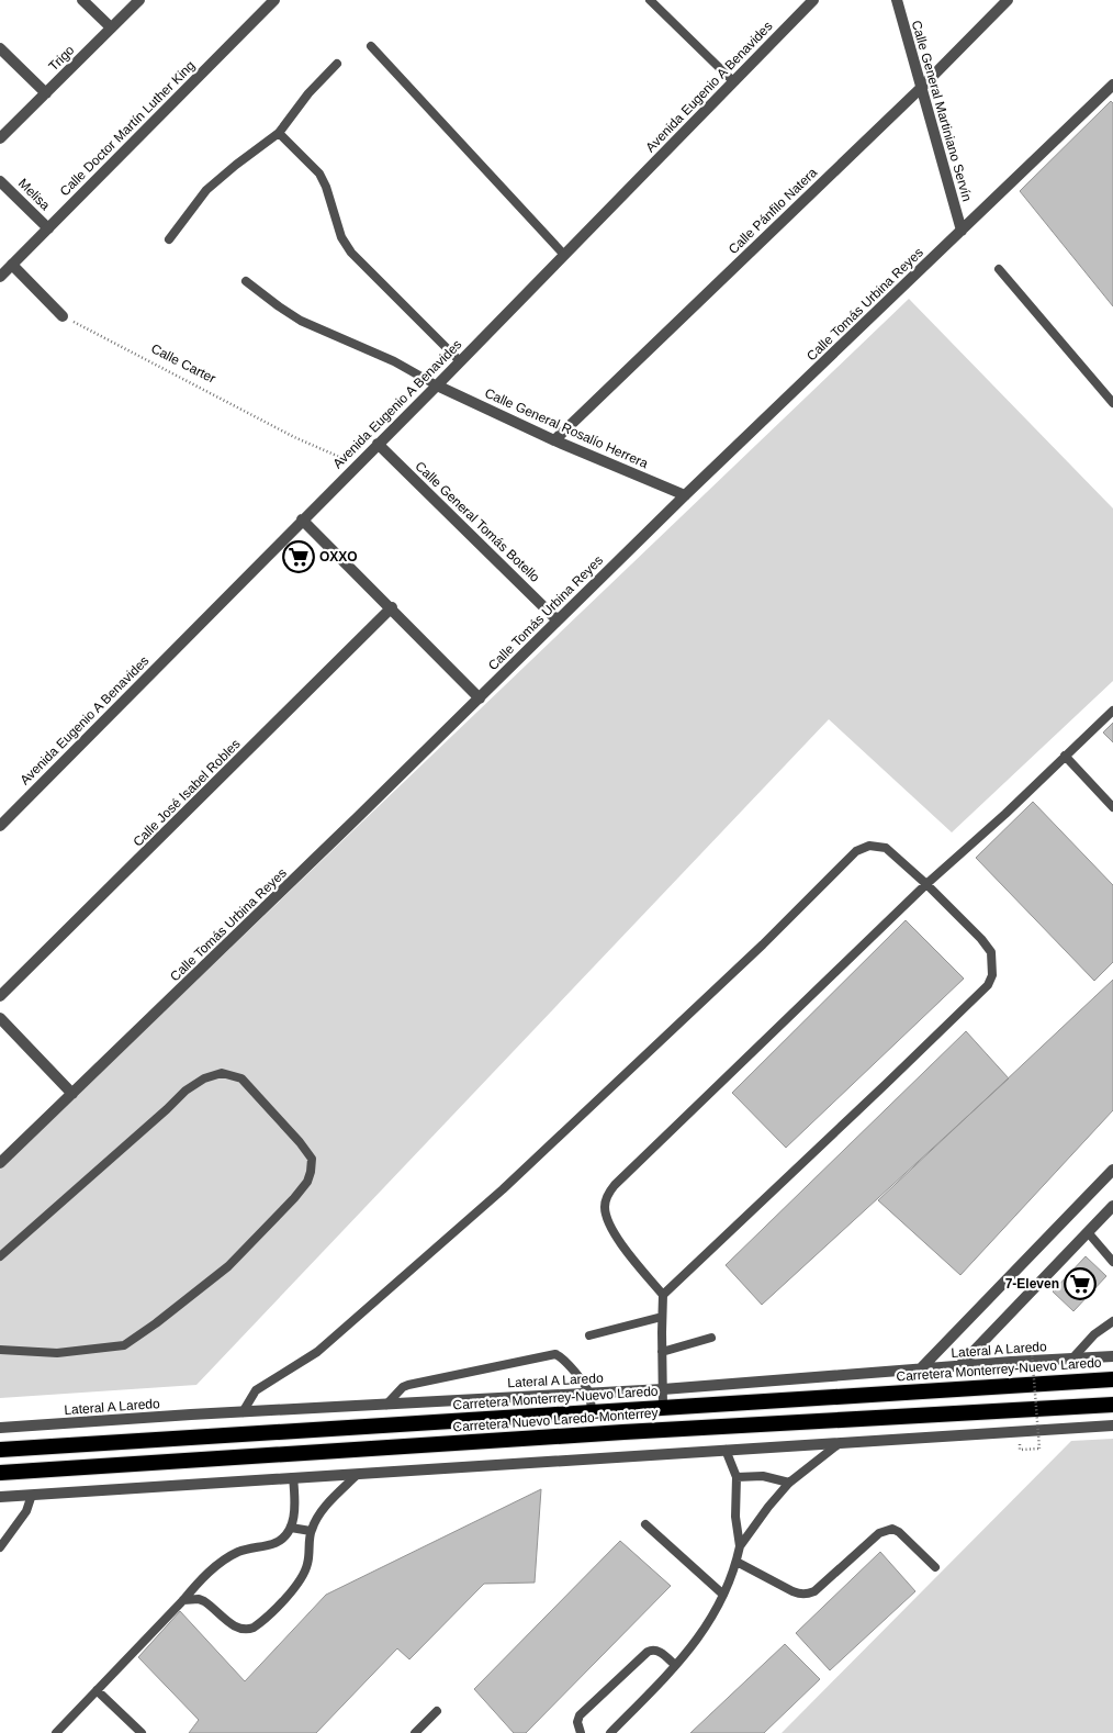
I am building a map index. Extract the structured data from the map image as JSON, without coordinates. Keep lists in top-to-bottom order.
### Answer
{
  "streets": {
    "highway": ["Carretera Monterrey-Nuevo Laredo", "Carretera Nuevo Laredo-Monterrey"],
    "street": [
      "Trigo",
      "Avenida Eugenio A Benavides",
      "Calle General Martiniano Servín",
      "Calle Doctor Martín Luther King",
      "Melisa",
      "Calle Pánfilo Natera",
      "Calle Tomás Urbina Reyes",
      "Calle General Rosalío Herrera",
      "Calle General Tomás Botello",
      "Calle José Isabel Robles",
      "Lateral A Laredo"
    ],
    "path": ["Calle Carter"]
  },
  "crossings": [
    ["Avenida Eugenio A Benavides", "Calle Carter"],
    ["Avenida Eugenio A Benavides", "Calle General Rosalío Herrera"],
    ["Avenida Eugenio A Benavides", "Calle General Tomás Botello"],
    ["Calle General Martiniano Servín", "Calle Pánfilo Natera"],
    ["Calle General Martiniano Servín", "Calle Tomás Urbina Reyes"],
    ["Calle Doctor Martín Luther King", "Melisa"],
    ["Calle Pánfilo Natera", "Calle General Rosalío Herrera"],
    ["Calle Tomás Urbina Reyes", "Calle General Rosalío Herrera"],
    ["Calle Tomás Urbina Reyes", "Calle General Tomás Botello"]
  ],
  "places": {
    "supermarket": ["OXXO", "7-Eleven"]
  }
}
